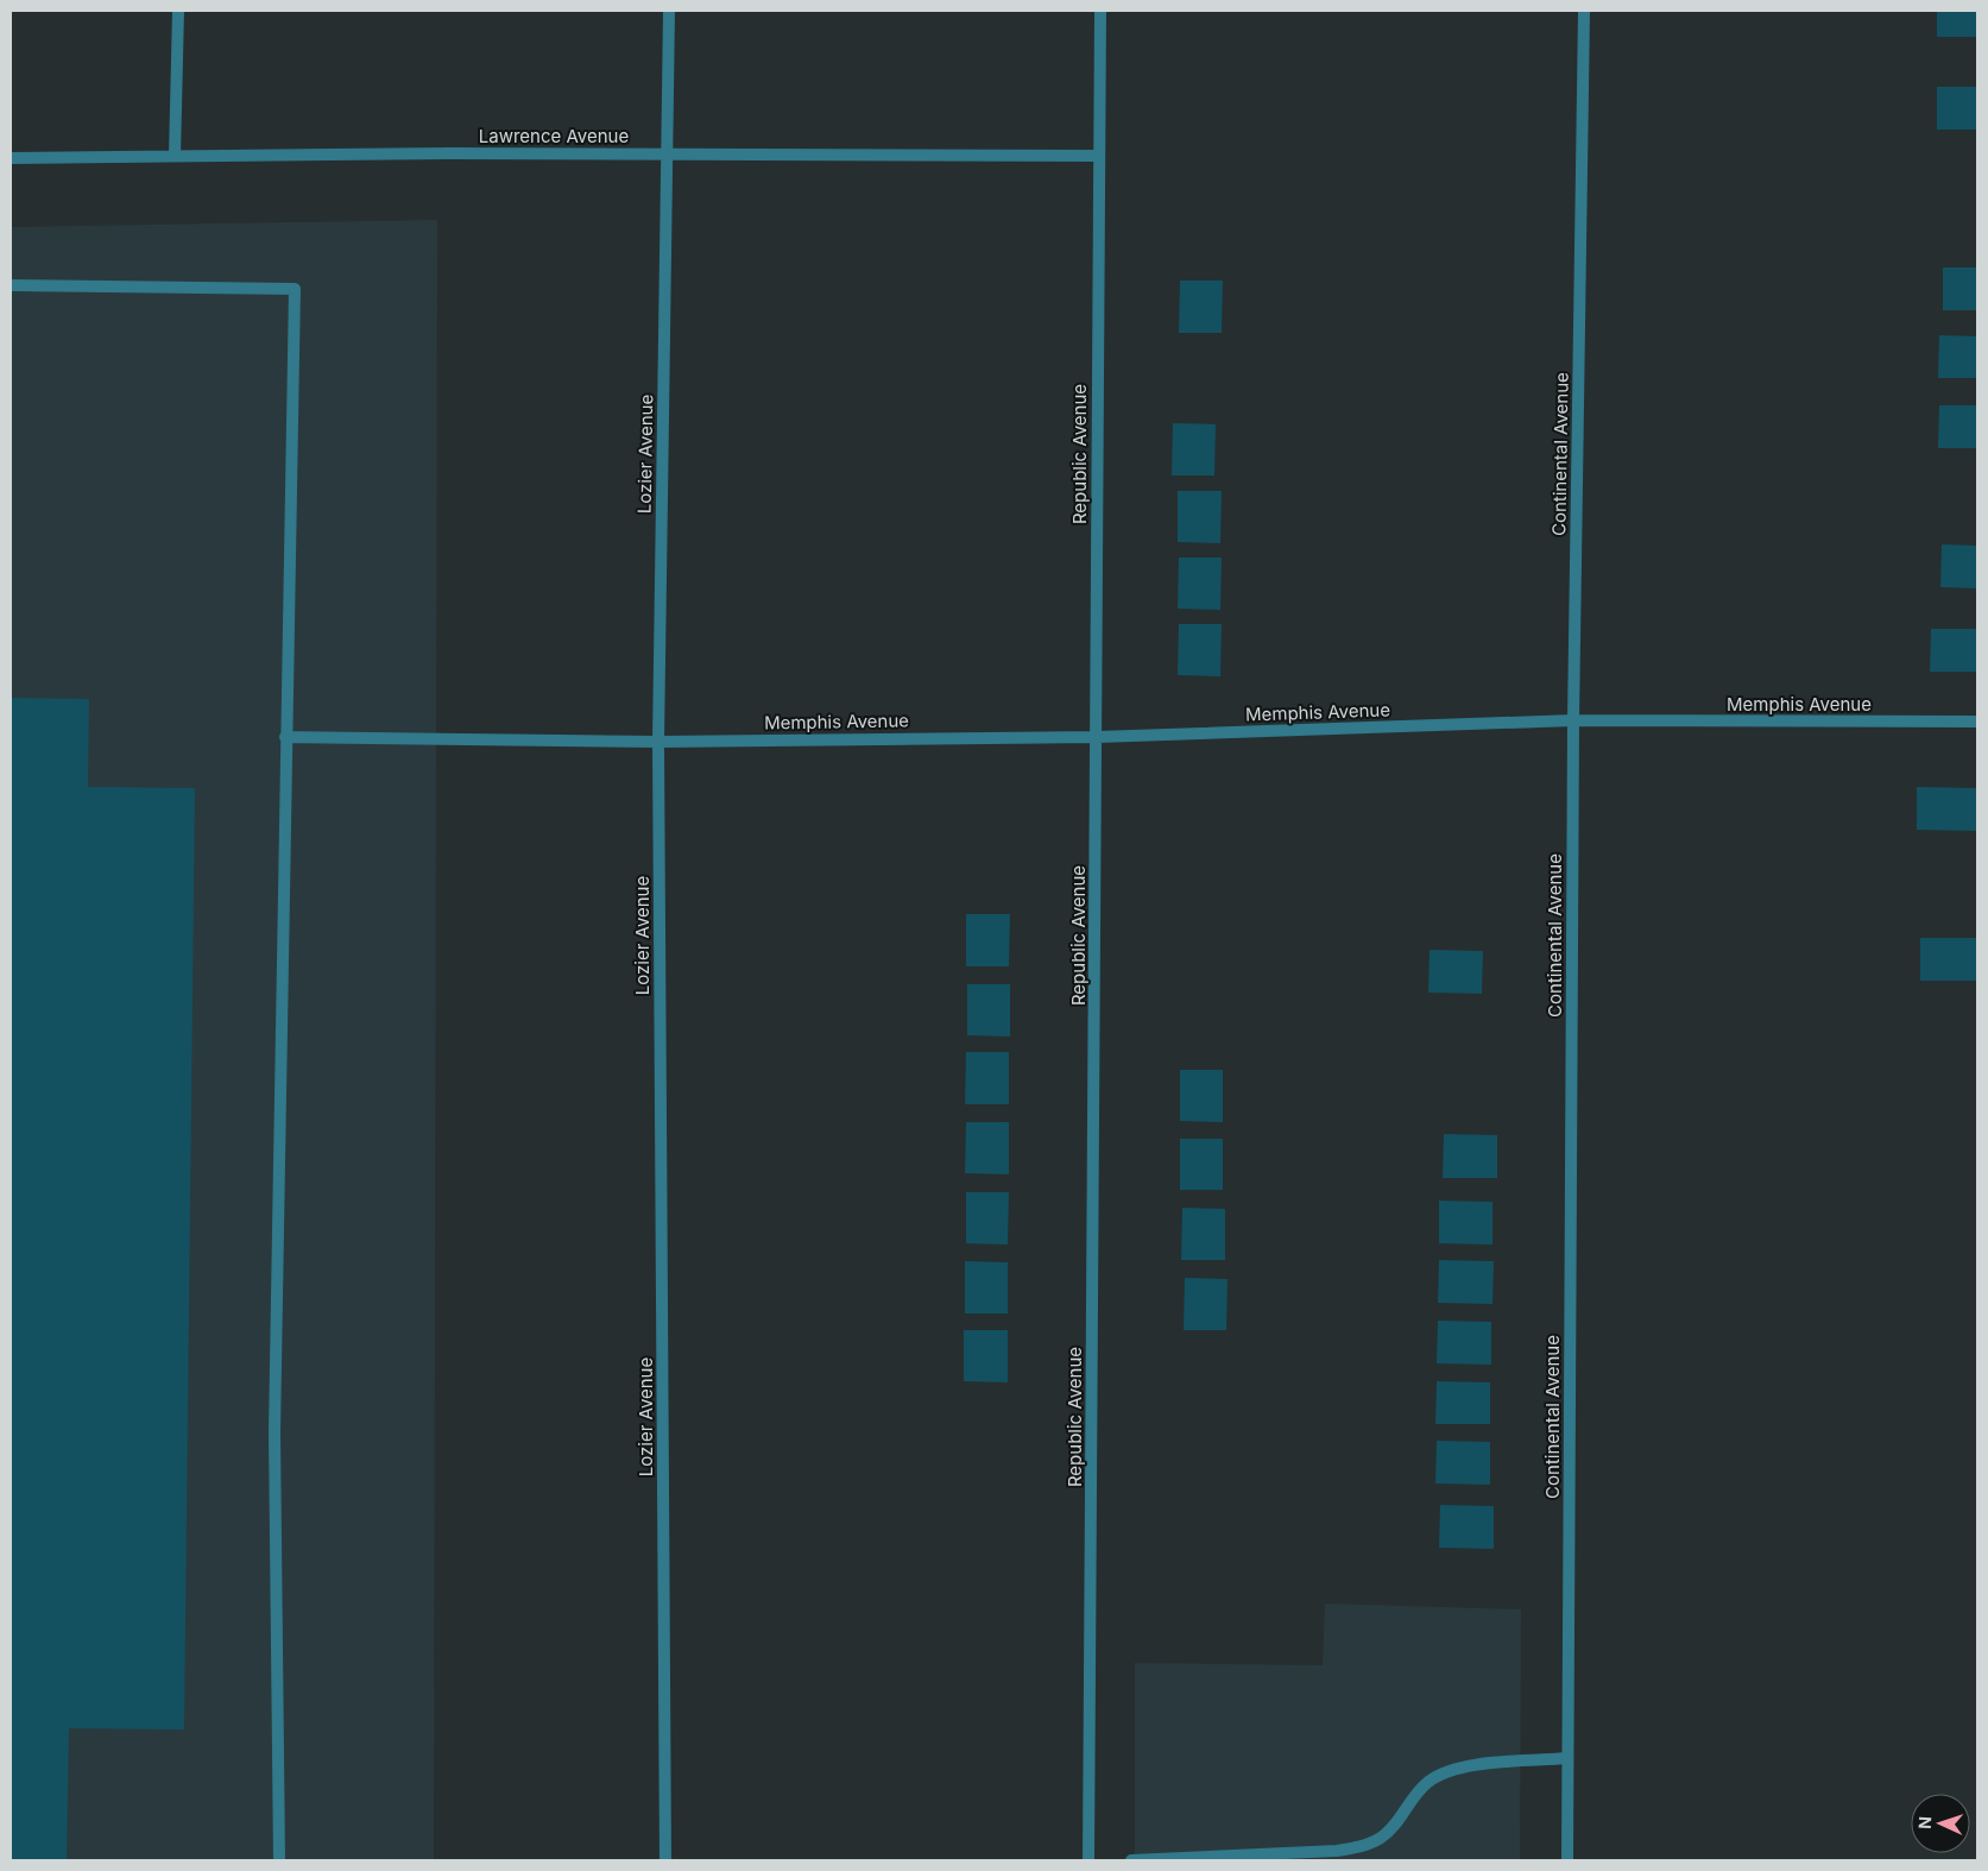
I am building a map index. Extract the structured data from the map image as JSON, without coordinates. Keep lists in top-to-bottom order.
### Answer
{
  "streets": {
    "street": [
      "Lawrence Avenue",
      "Lozier Avenue",
      "Republic Avenue",
      "Continental Avenue",
      "Memphis Avenue"
    ]
  },
  "crossings": [
    ["Lawrence Avenue", "Lozier Avenue"],
    ["Lawrence Avenue", "Republic Avenue"],
    ["Lozier Avenue", "Memphis Avenue"],
    ["Republic Avenue", "Memphis Avenue"],
    ["Continental Avenue", "Memphis Avenue"]
  ],
  "north": "left"
}
